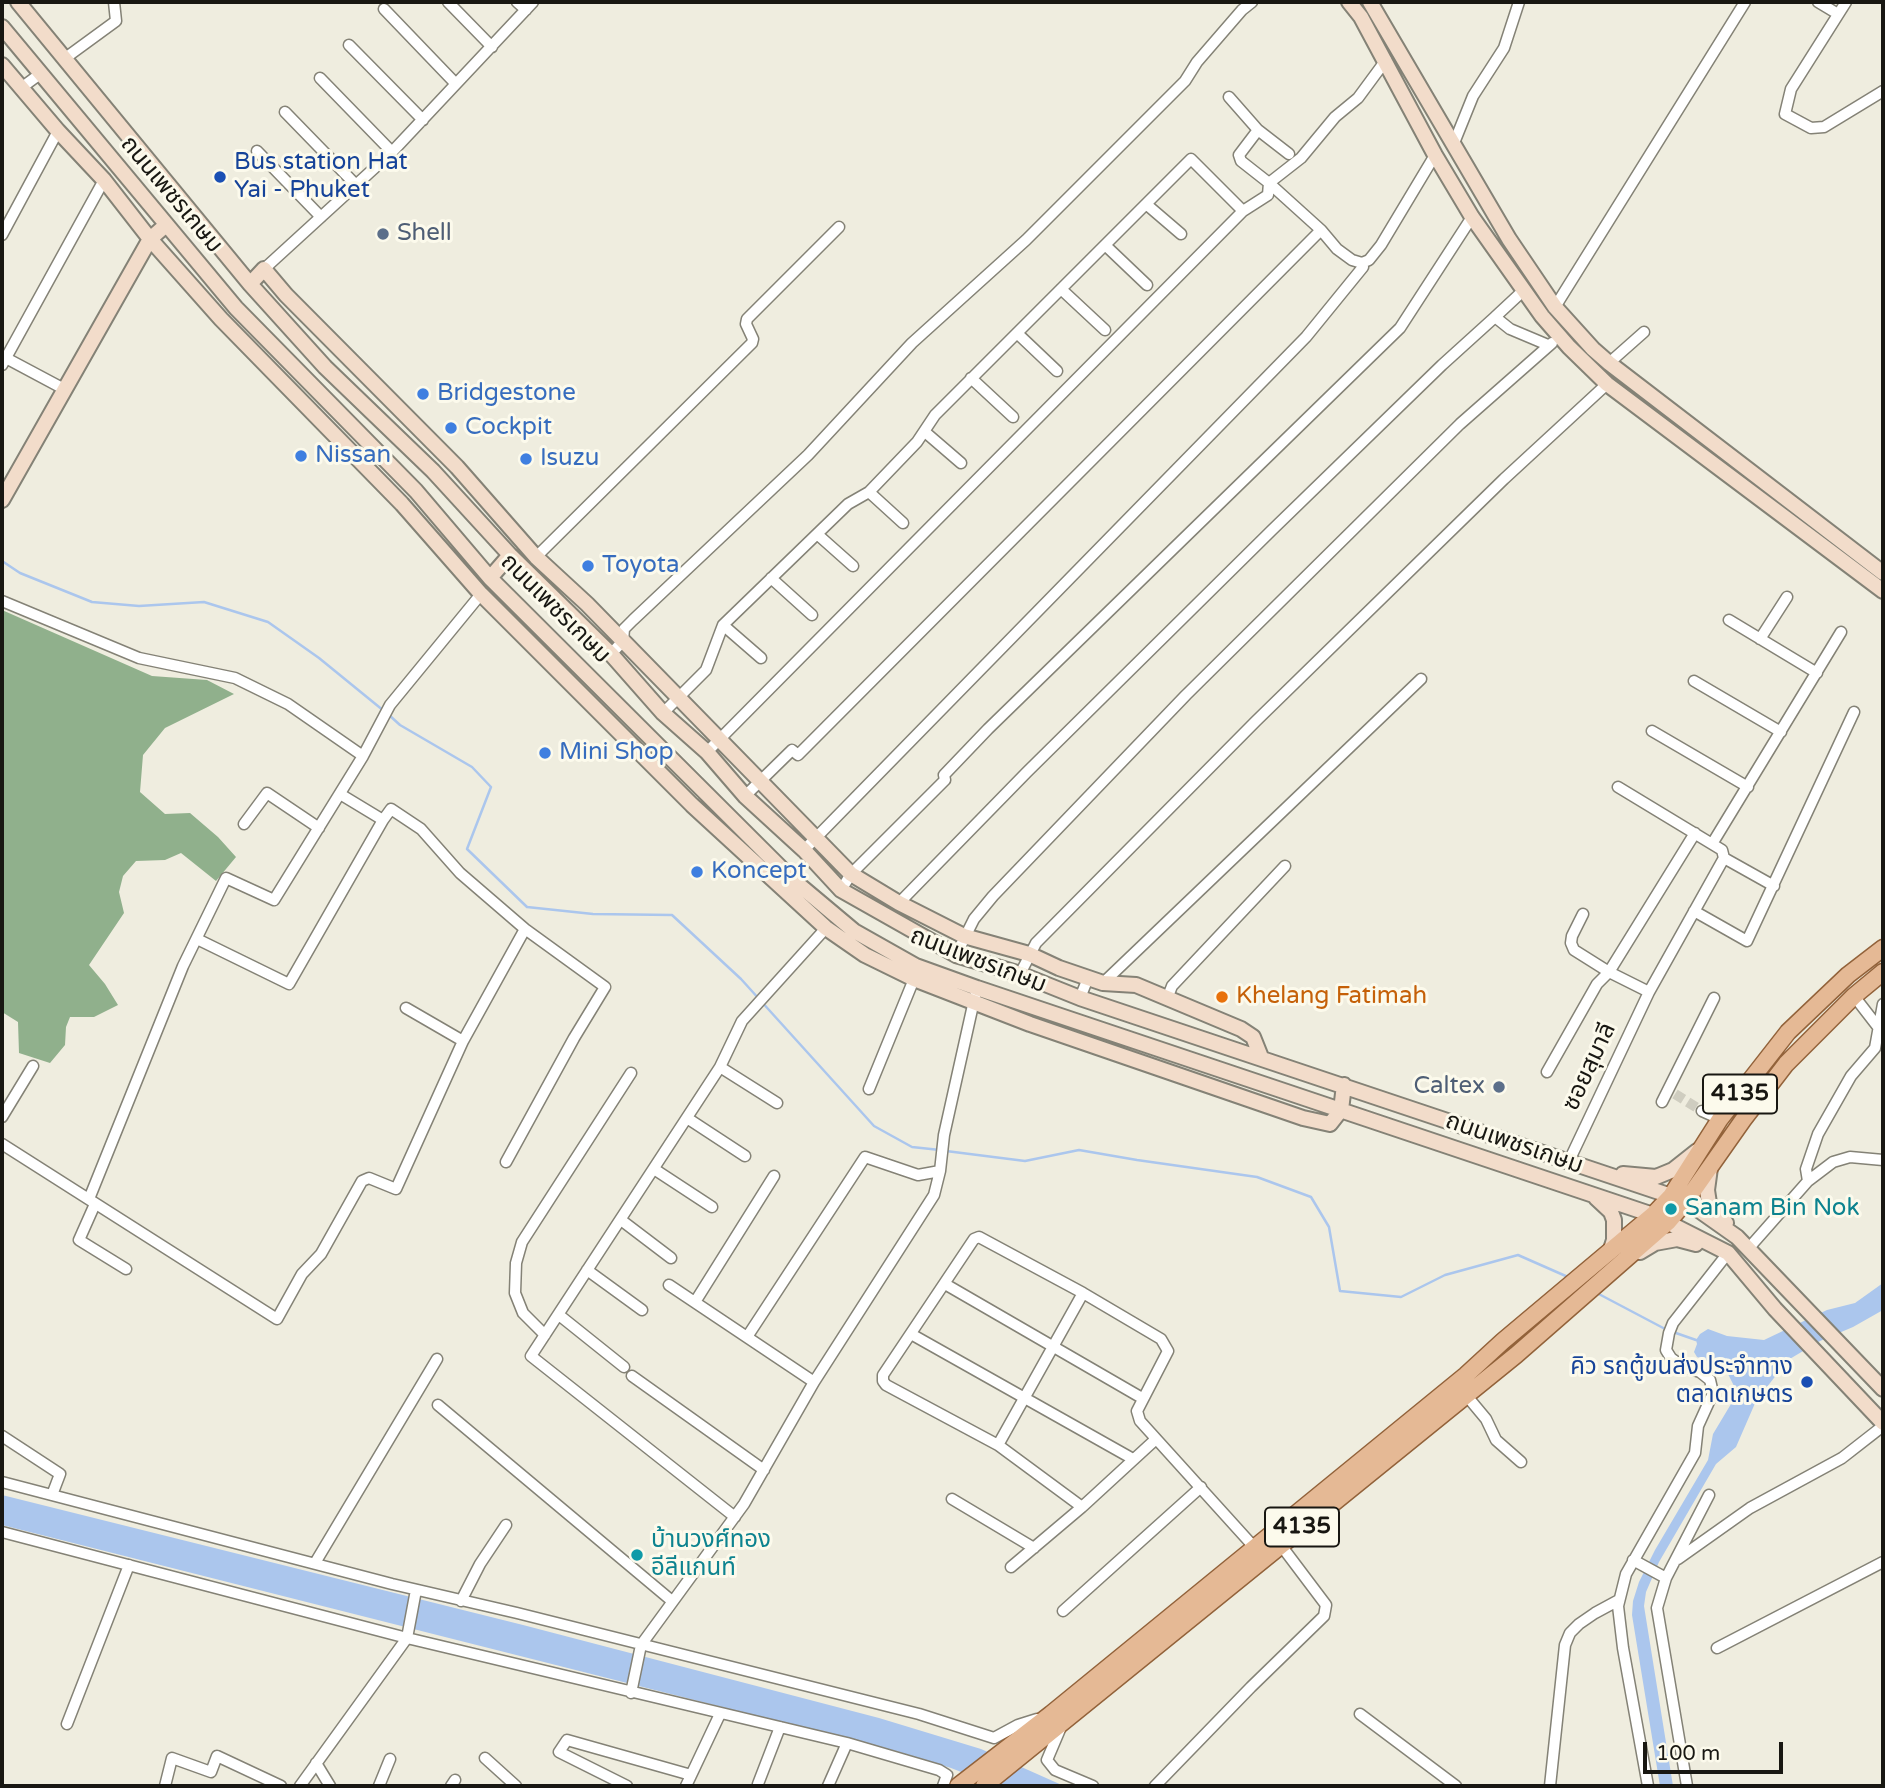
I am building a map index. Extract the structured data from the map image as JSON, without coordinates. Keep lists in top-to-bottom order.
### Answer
{
  "streets": {
    "main road": ["ถนนเพชรเกษม", "4135"],
    "street": ["ซอยสุมาลี"]
  },
  "crossings": [
    ["ถนนเพชรเกษม", "ซอยสุมาลี"],
    ["ถนนเพชรเกษม", "4135"]
  ],
  "places": [
    "Bus station Hat Yai - Phuket",
    "Shell",
    "Bridgestone",
    "Cockpit",
    "Nissan",
    "Isuzu",
    "Toyota",
    "Mini Shop",
    "Koncept",
    "Khelang Fatimah",
    "Caltex",
    "Sanam Bin Nok",
    "คิว รถตู้ขนส่งประจำทาง ตลาดเกษตร",
    "บ้านวงศ์ทอง อีลีแกนท์"
  ],
  "scale_bar": "100 m"
}
